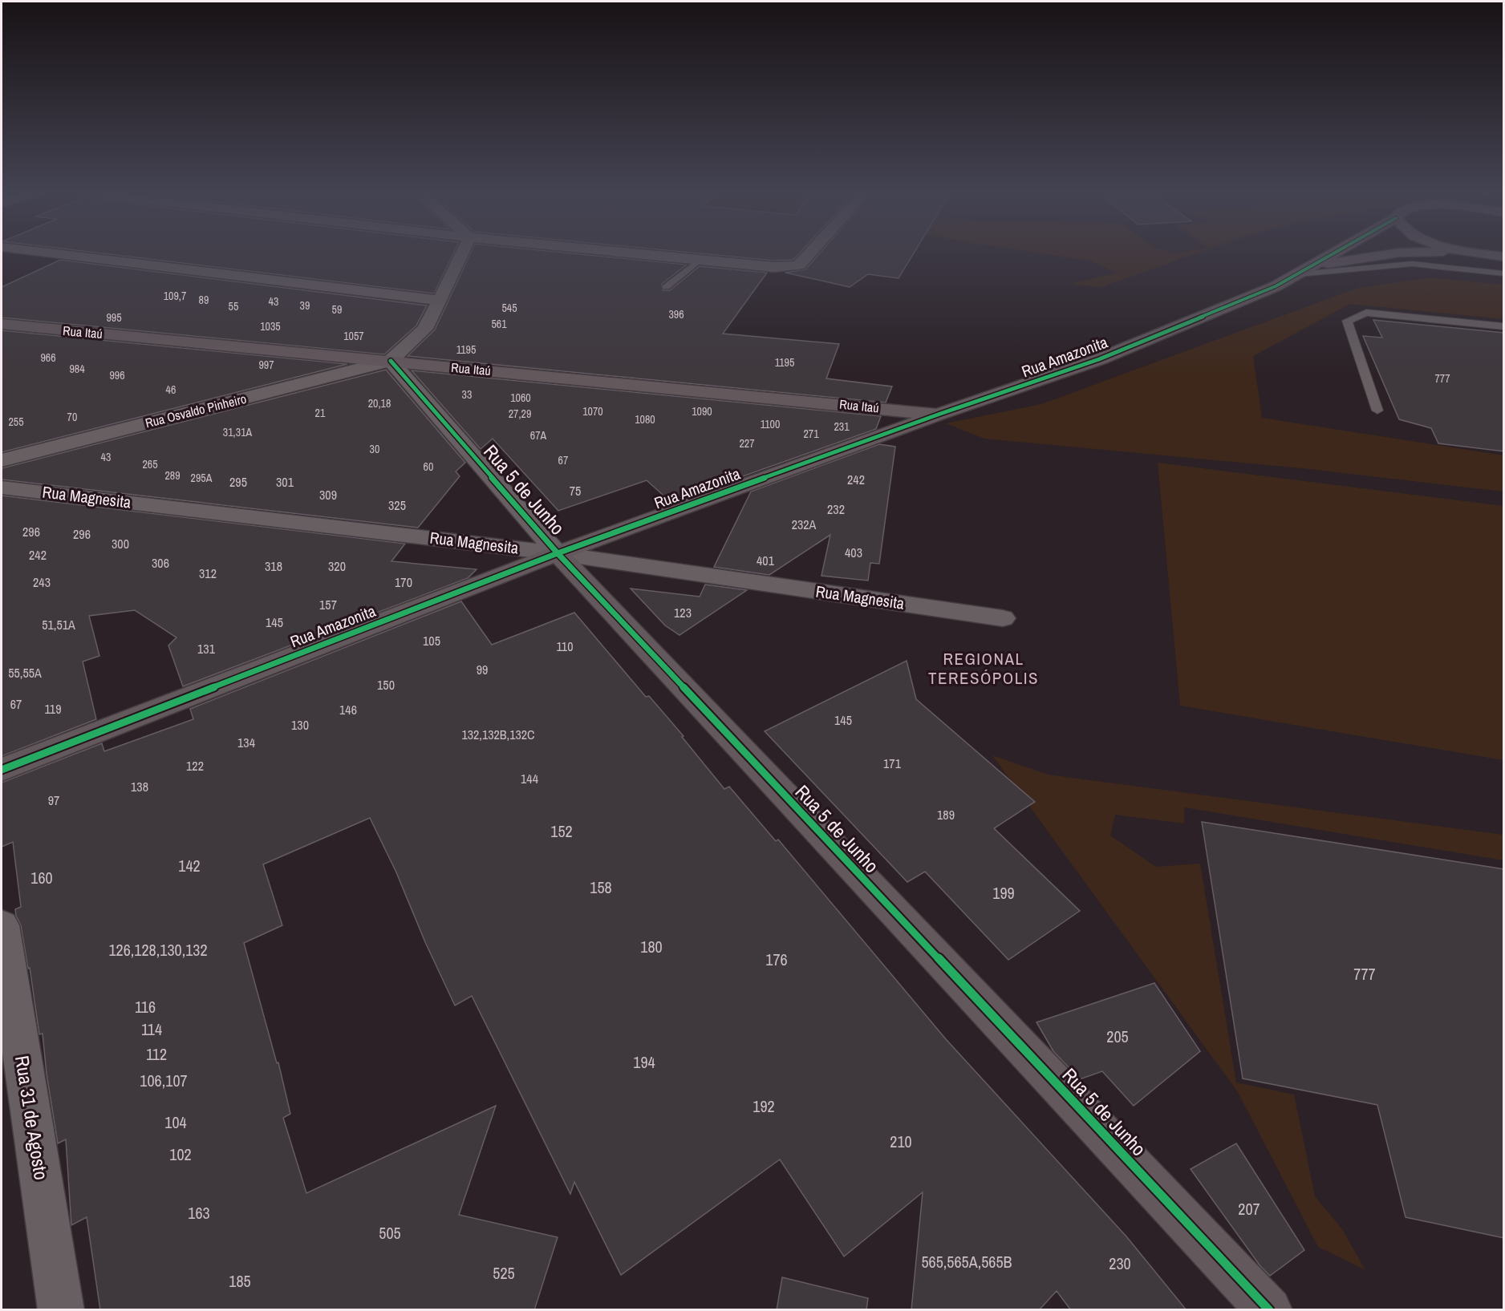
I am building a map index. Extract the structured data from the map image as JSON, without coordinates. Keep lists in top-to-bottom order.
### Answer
{
  "streets": {
    "street": [
      "Rua Itaú",
      "Rua Amazonita",
      "Rua Osvaldo Pinheiro",
      "Rua 5 de Junho",
      "Rua Magnesita",
      "Rua 31 de Agosto"
    ]
  },
  "crossings": [
    ["Rua Itaú", "Rua Amazonita"],
    ["Rua Itaú", "Rua Osvaldo Pinheiro"],
    ["Rua Itaú", "Rua 5 de Junho"],
    ["Rua Amazonita", "Rua 5 de Junho"],
    ["Rua Amazonita", "Rua Magnesita"],
    ["Rua Osvaldo Pinheiro", "Rua 5 de Junho"],
    ["Rua 5 de Junho", "Rua Magnesita"]
  ],
  "districts": ["REGIONAL TERESÓPOLIS"],
  "house_numbers": [
    "109,7",
    "89",
    "43",
    "39",
    "55",
    "545",
    "59",
    "396",
    "995",
    "561",
    "1035",
    "1057",
    "1195",
    "966",
    "1195",
    "997",
    "984",
    "996",
    "777",
    "46",
    "33",
    "1060",
    "20,18",
    "1070",
    "1090",
    "21",
    "27,29",
    "70",
    "1080",
    "255",
    "1100",
    "231",
    "31,31A",
    "271",
    "67A",
    "227",
    "30",
    "43",
    "67",
    "265",
    "60",
    "289",
    "295A",
    "242",
    "295",
    "301",
    "75",
    "309",
    "325",
    "232",
    "232A",
    "296",
    "296",
    "300",
    "403",
    "242",
    "401",
    "306",
    "318",
    "320",
    "312",
    "243",
    "170",
    "157",
    "123",
    "145",
    "51,51A",
    "105",
    "110",
    "131",
    "99",
    "55,55A",
    "150",
    "67",
    "119",
    "146",
    "145",
    "130",
    "132,132B,132C",
    "134",
    "171",
    "122",
    "144",
    "138",
    "97",
    "189",
    "152",
    "142",
    "160",
    "158",
    "199",
    "180",
    "126,128,130,132",
    "176",
    "777",
    "116",
    "114",
    "205",
    "112",
    "194",
    "106,107",
    "192",
    "104",
    "210",
    "102",
    "207",
    "163",
    "505",
    "565,565A,565B",
    "230",
    "525",
    "185"
  ]
}
